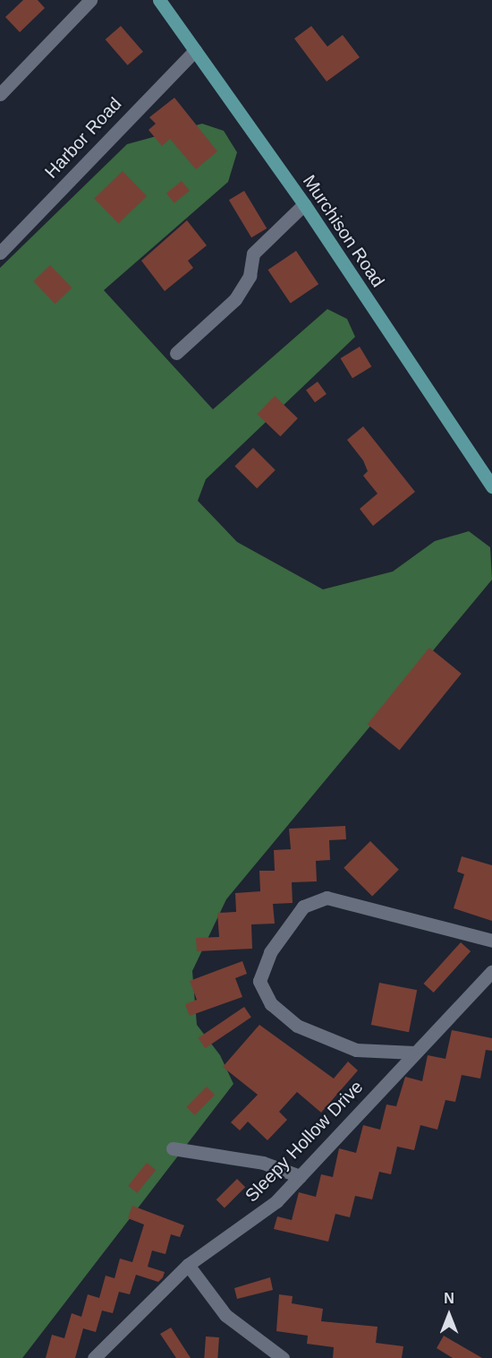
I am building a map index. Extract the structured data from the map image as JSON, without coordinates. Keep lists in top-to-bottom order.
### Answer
{
  "streets": {
    "main road": ["Murchison Road"],
    "street": ["Harbor Road", "Sleepy Hollow Drive"]
  },
  "crossings": [
    ["Harbor Road", "Murchison Road"]
  ],
  "north": "top"
}
